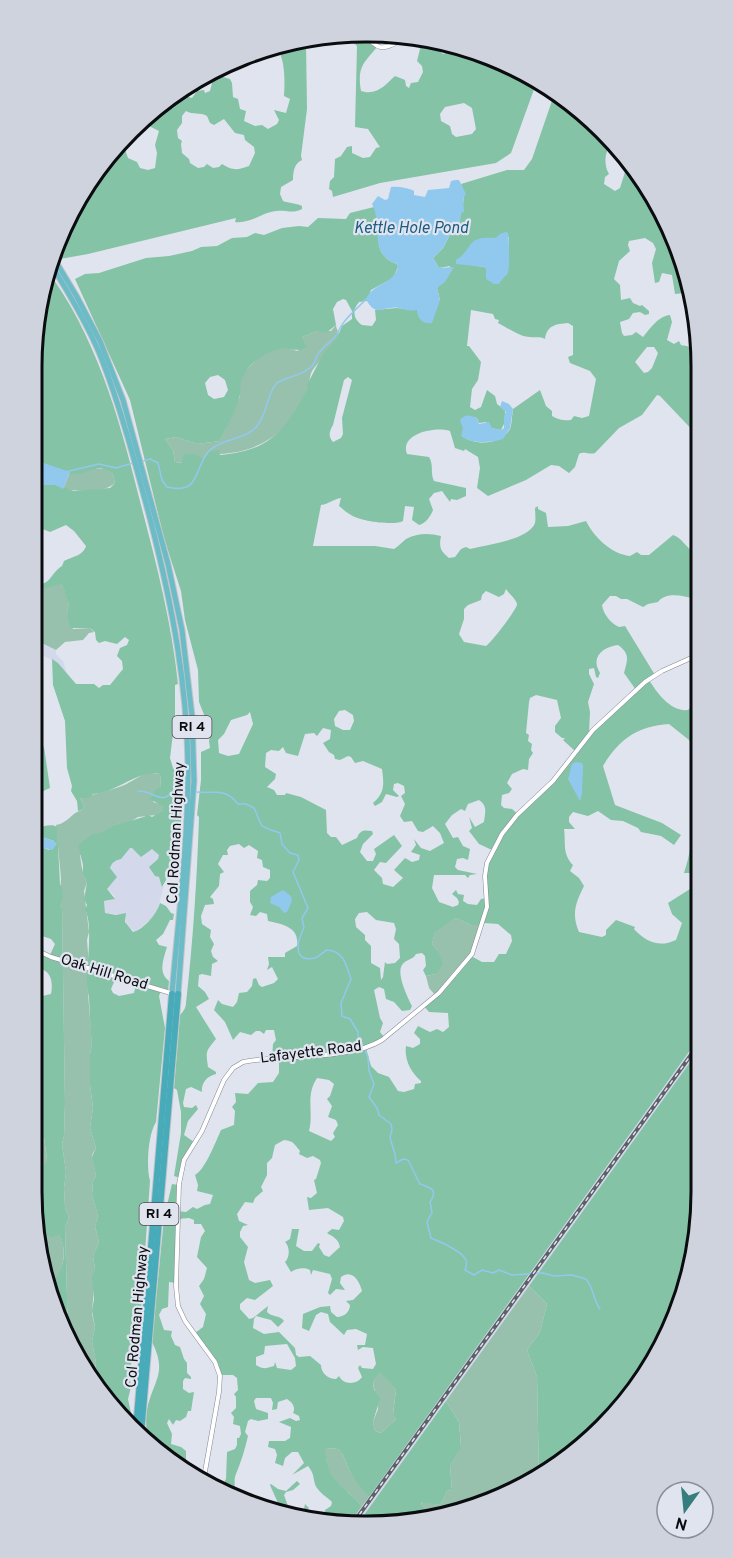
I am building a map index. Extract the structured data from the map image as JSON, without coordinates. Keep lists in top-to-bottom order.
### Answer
{
  "streets": {
    "highway": ["RI 4", "Col Rodman Highway"],
    "street": ["Oak Hill Road", "Lafayette Road"]
  },
  "crossings": [
    ["Col Rodman Highway", "Oak Hill Road"]
  ],
  "water": ["Kettle Hole Pond"],
  "north": "bottom"
}
